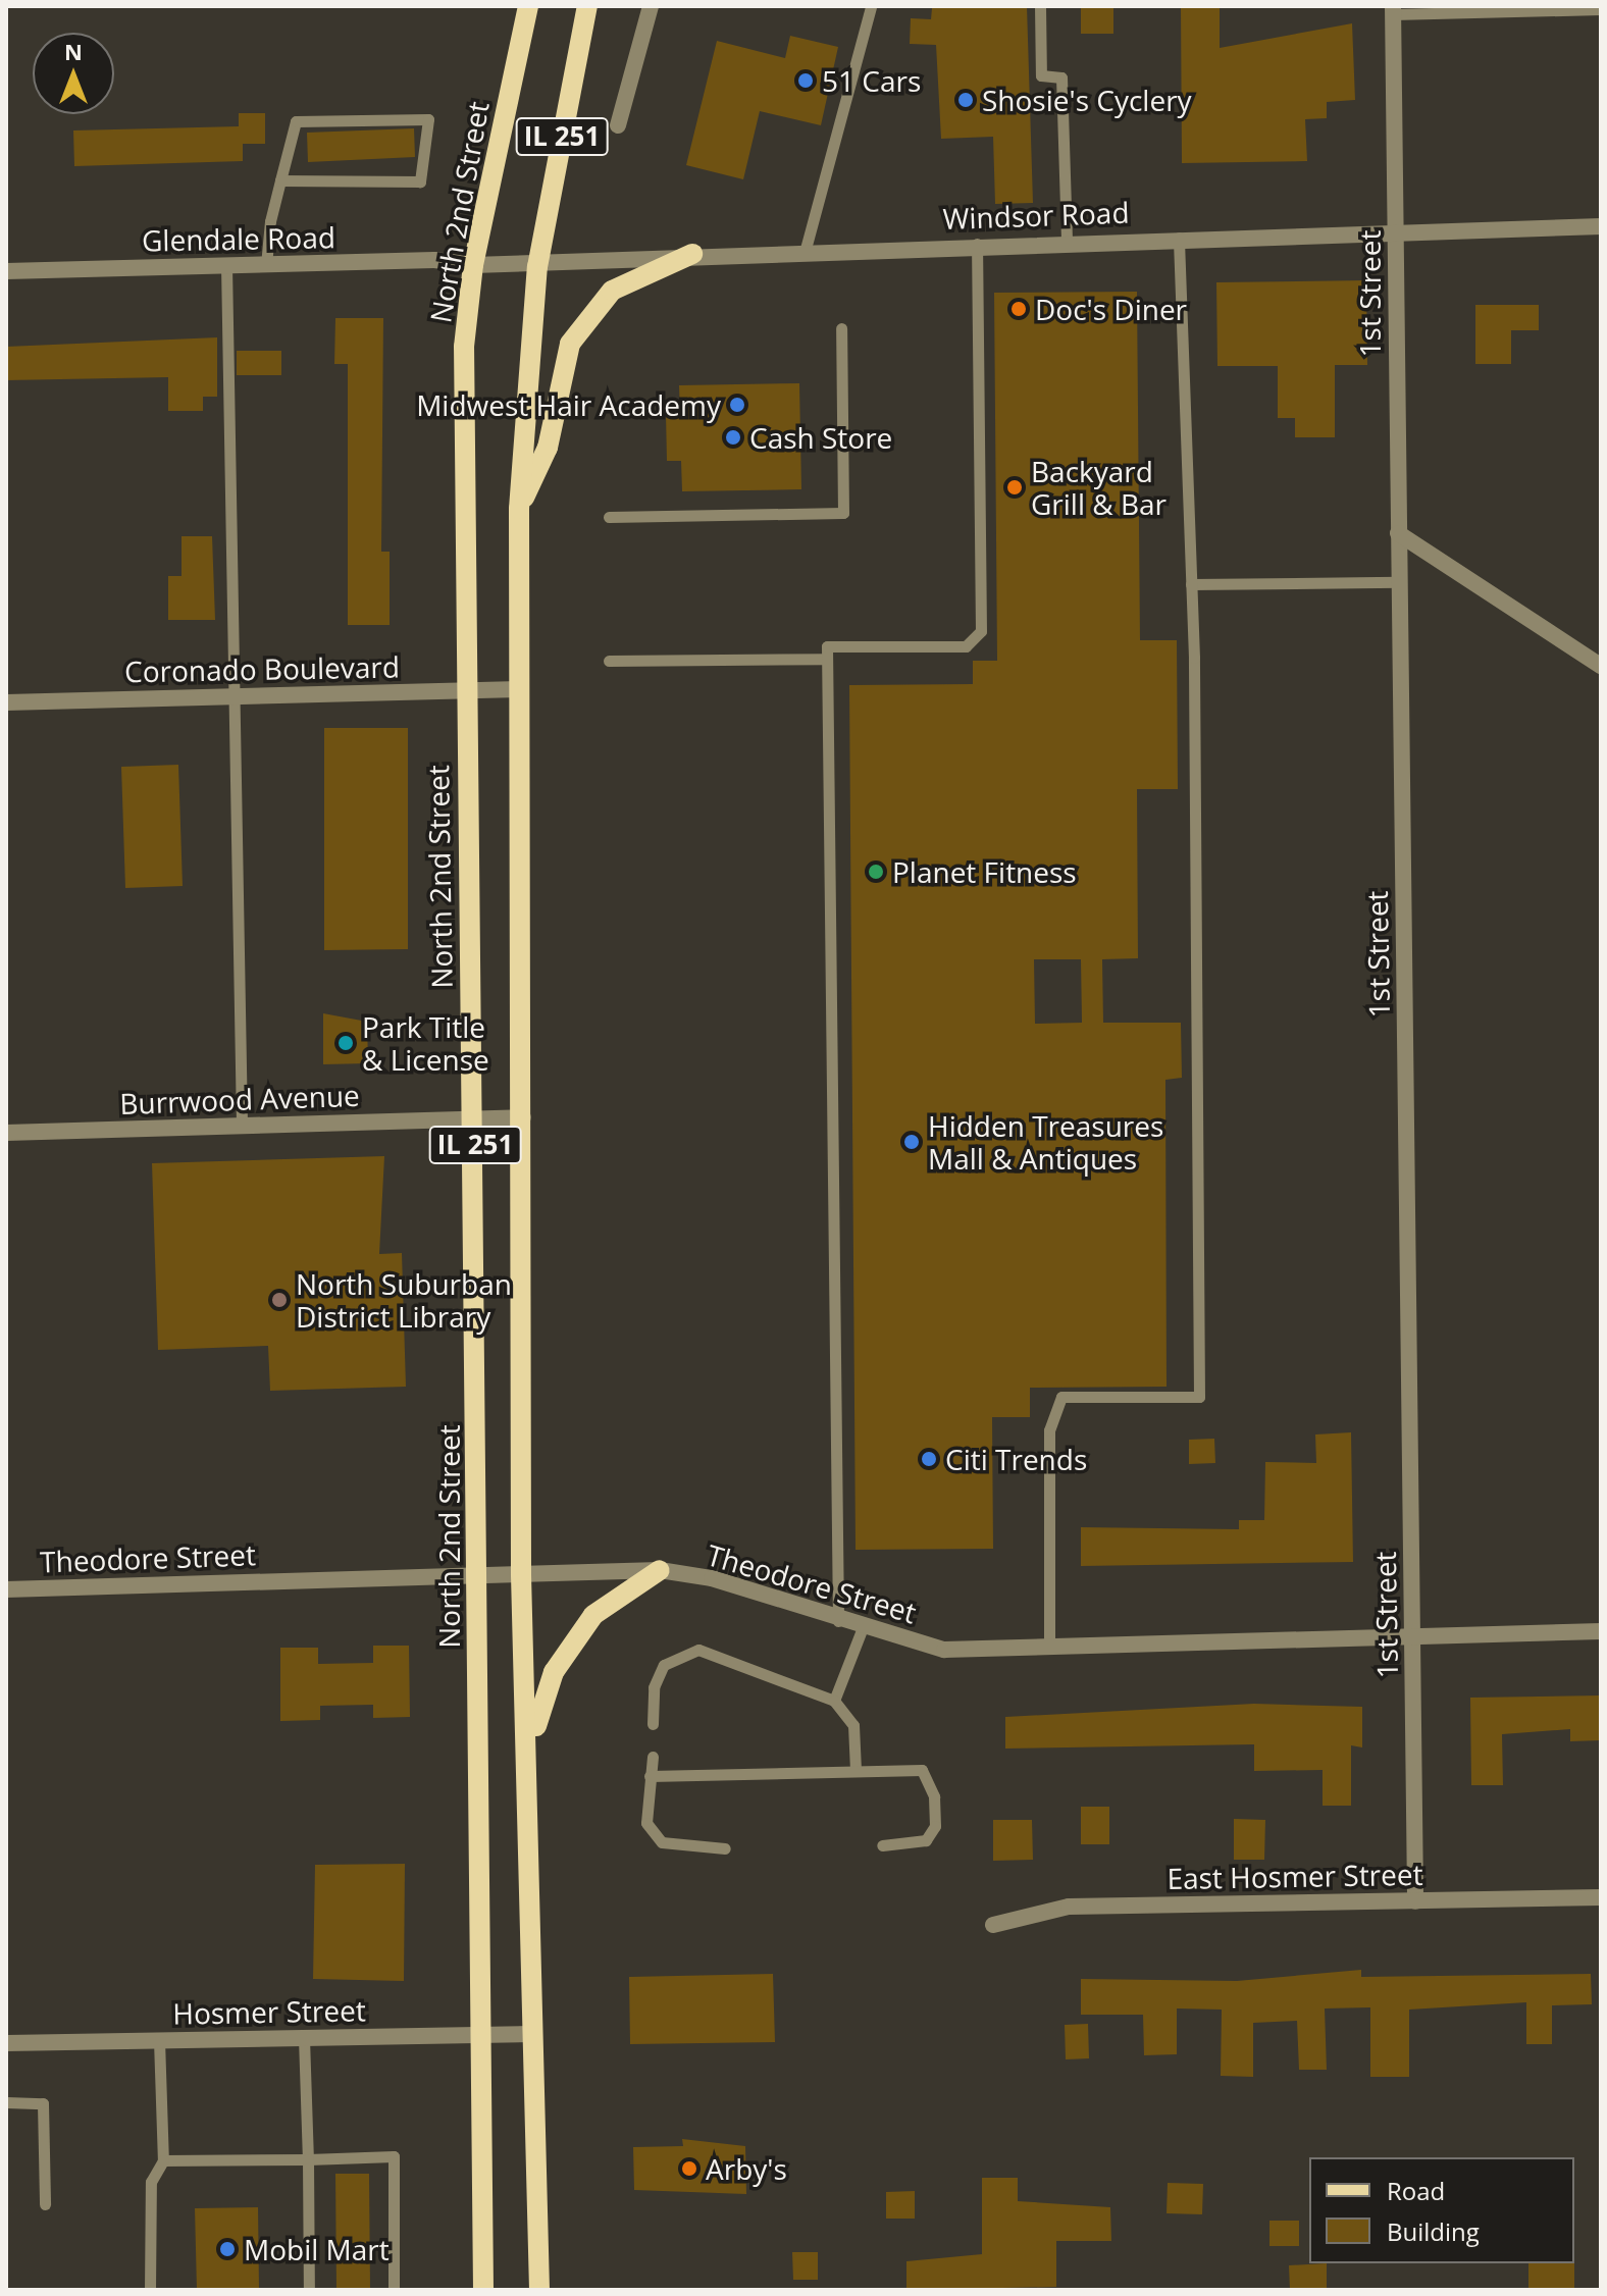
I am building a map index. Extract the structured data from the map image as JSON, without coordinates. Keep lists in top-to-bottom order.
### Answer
{
  "streets": {
    "main road": ["IL 251", "North 2nd Street"],
    "street": [
      "Windsor Road",
      "Glendale Road",
      "1st Street",
      "Coronado Boulevard",
      "Burrwood Avenue",
      "Theodore Street",
      "East Hosmer Street",
      "Hosmer Street"
    ]
  },
  "crossings": [
    ["IL 251", "Windsor Road"],
    ["IL 251", "Coronado Boulevard"],
    ["IL 251", "Burrwood Avenue"],
    ["IL 251", "Theodore Street"],
    ["IL 251", "Hosmer Street"],
    ["North 2nd Street", "Windsor Road"],
    ["North 2nd Street", "Glendale Road"],
    ["North 2nd Street", "Coronado Boulevard"],
    ["North 2nd Street", "Burrwood Avenue"],
    ["North 2nd Street", "Theodore Street"],
    ["North 2nd Street", "Hosmer Street"],
    ["Windsor Road", "Glendale Road"],
    ["Windsor Road", "1st Street"],
    ["1st Street", "Theodore Street"],
    ["1st Street", "East Hosmer Street"]
  ],
  "places": [
    "51 Cars",
    "Shosie's Cyclery",
    "Doc's Diner",
    "Midwest Hair Academy",
    "Cash Store",
    "Backyard Grill & Bar",
    "Planet Fitness",
    "Park Title & License",
    "Hidden Treasures Mall & Antiques",
    "North Suburban District Library",
    "Citi Trends",
    "Arby's",
    "Mobil Mart"
  ],
  "legend": ["Road", "Building"],
  "north": "top"
}
